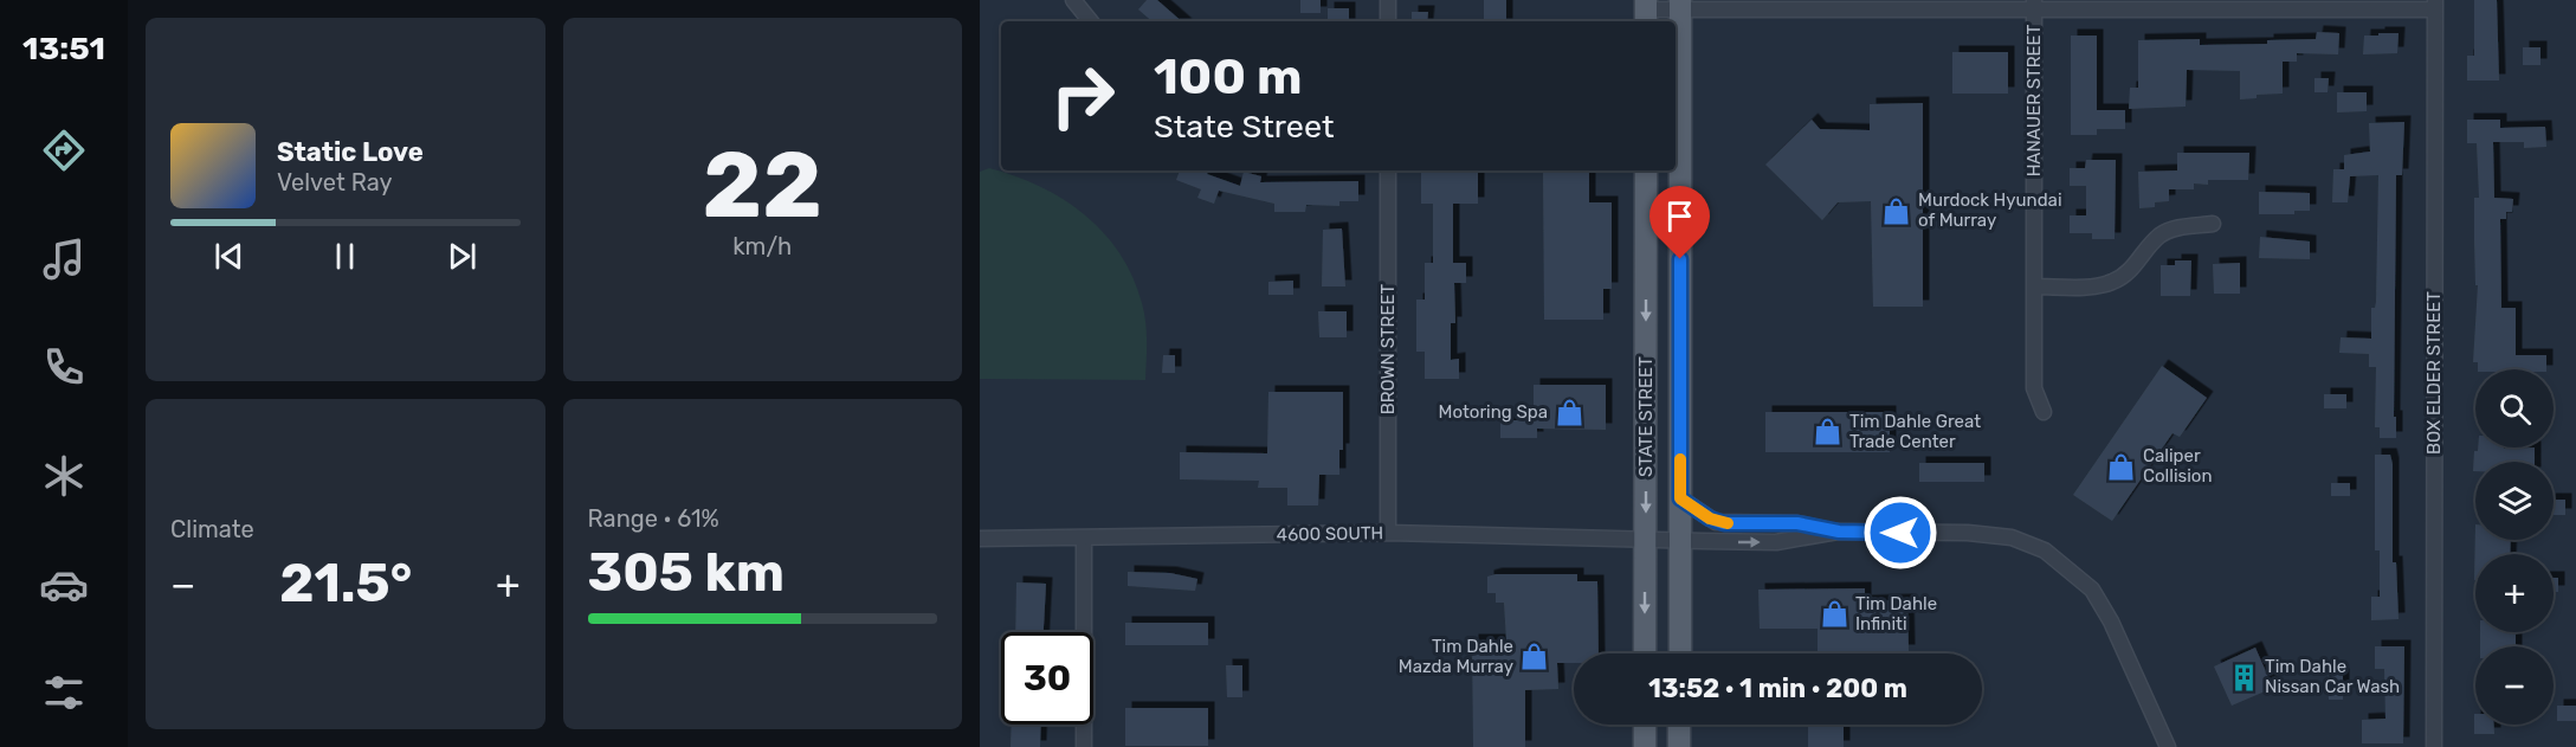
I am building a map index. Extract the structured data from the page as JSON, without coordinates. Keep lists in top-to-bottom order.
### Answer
{
  "streets": {
    "main road": ["STATE STREET"],
    "street": [
      "HANAUER STREET",
      "BROWN STREET",
      "BOX ELDER STREET",
      "4600 SOUTH"
    ]
  },
  "crossings": [
    ["BROWN STREET", "4600 SOUTH"],
    ["STATE STREET", "4600 SOUTH"]
  ],
  "places": {
    "shop": [
      "Murdock Hyundai of Murray",
      "Motoring Spa",
      "Tim Dahle Great Trade Center",
      "Caliper Collision",
      "Tim Dahle Infiniti",
      "Tim Dahle Mazda Murray"
    ],
    "building": ["Tim Dahle Nissan Car Wash"]
  },
  "page": {
    "tabs": "13:51",
    "tile": [
      ["22", "km/h"],
      "Climate",
      ["Range · 61%", "305 km"]
    ],
    "turn": ["100 m", "State Street"],
    "song": ["Static Love", "Velvet Ray"],
    "map_buttons": ["+", "−"],
    "heat": ["−", "21.5°", "+"],
    "limit": "30",
    "trip": "13:52 · 1 min · 200 m"
  }
}
